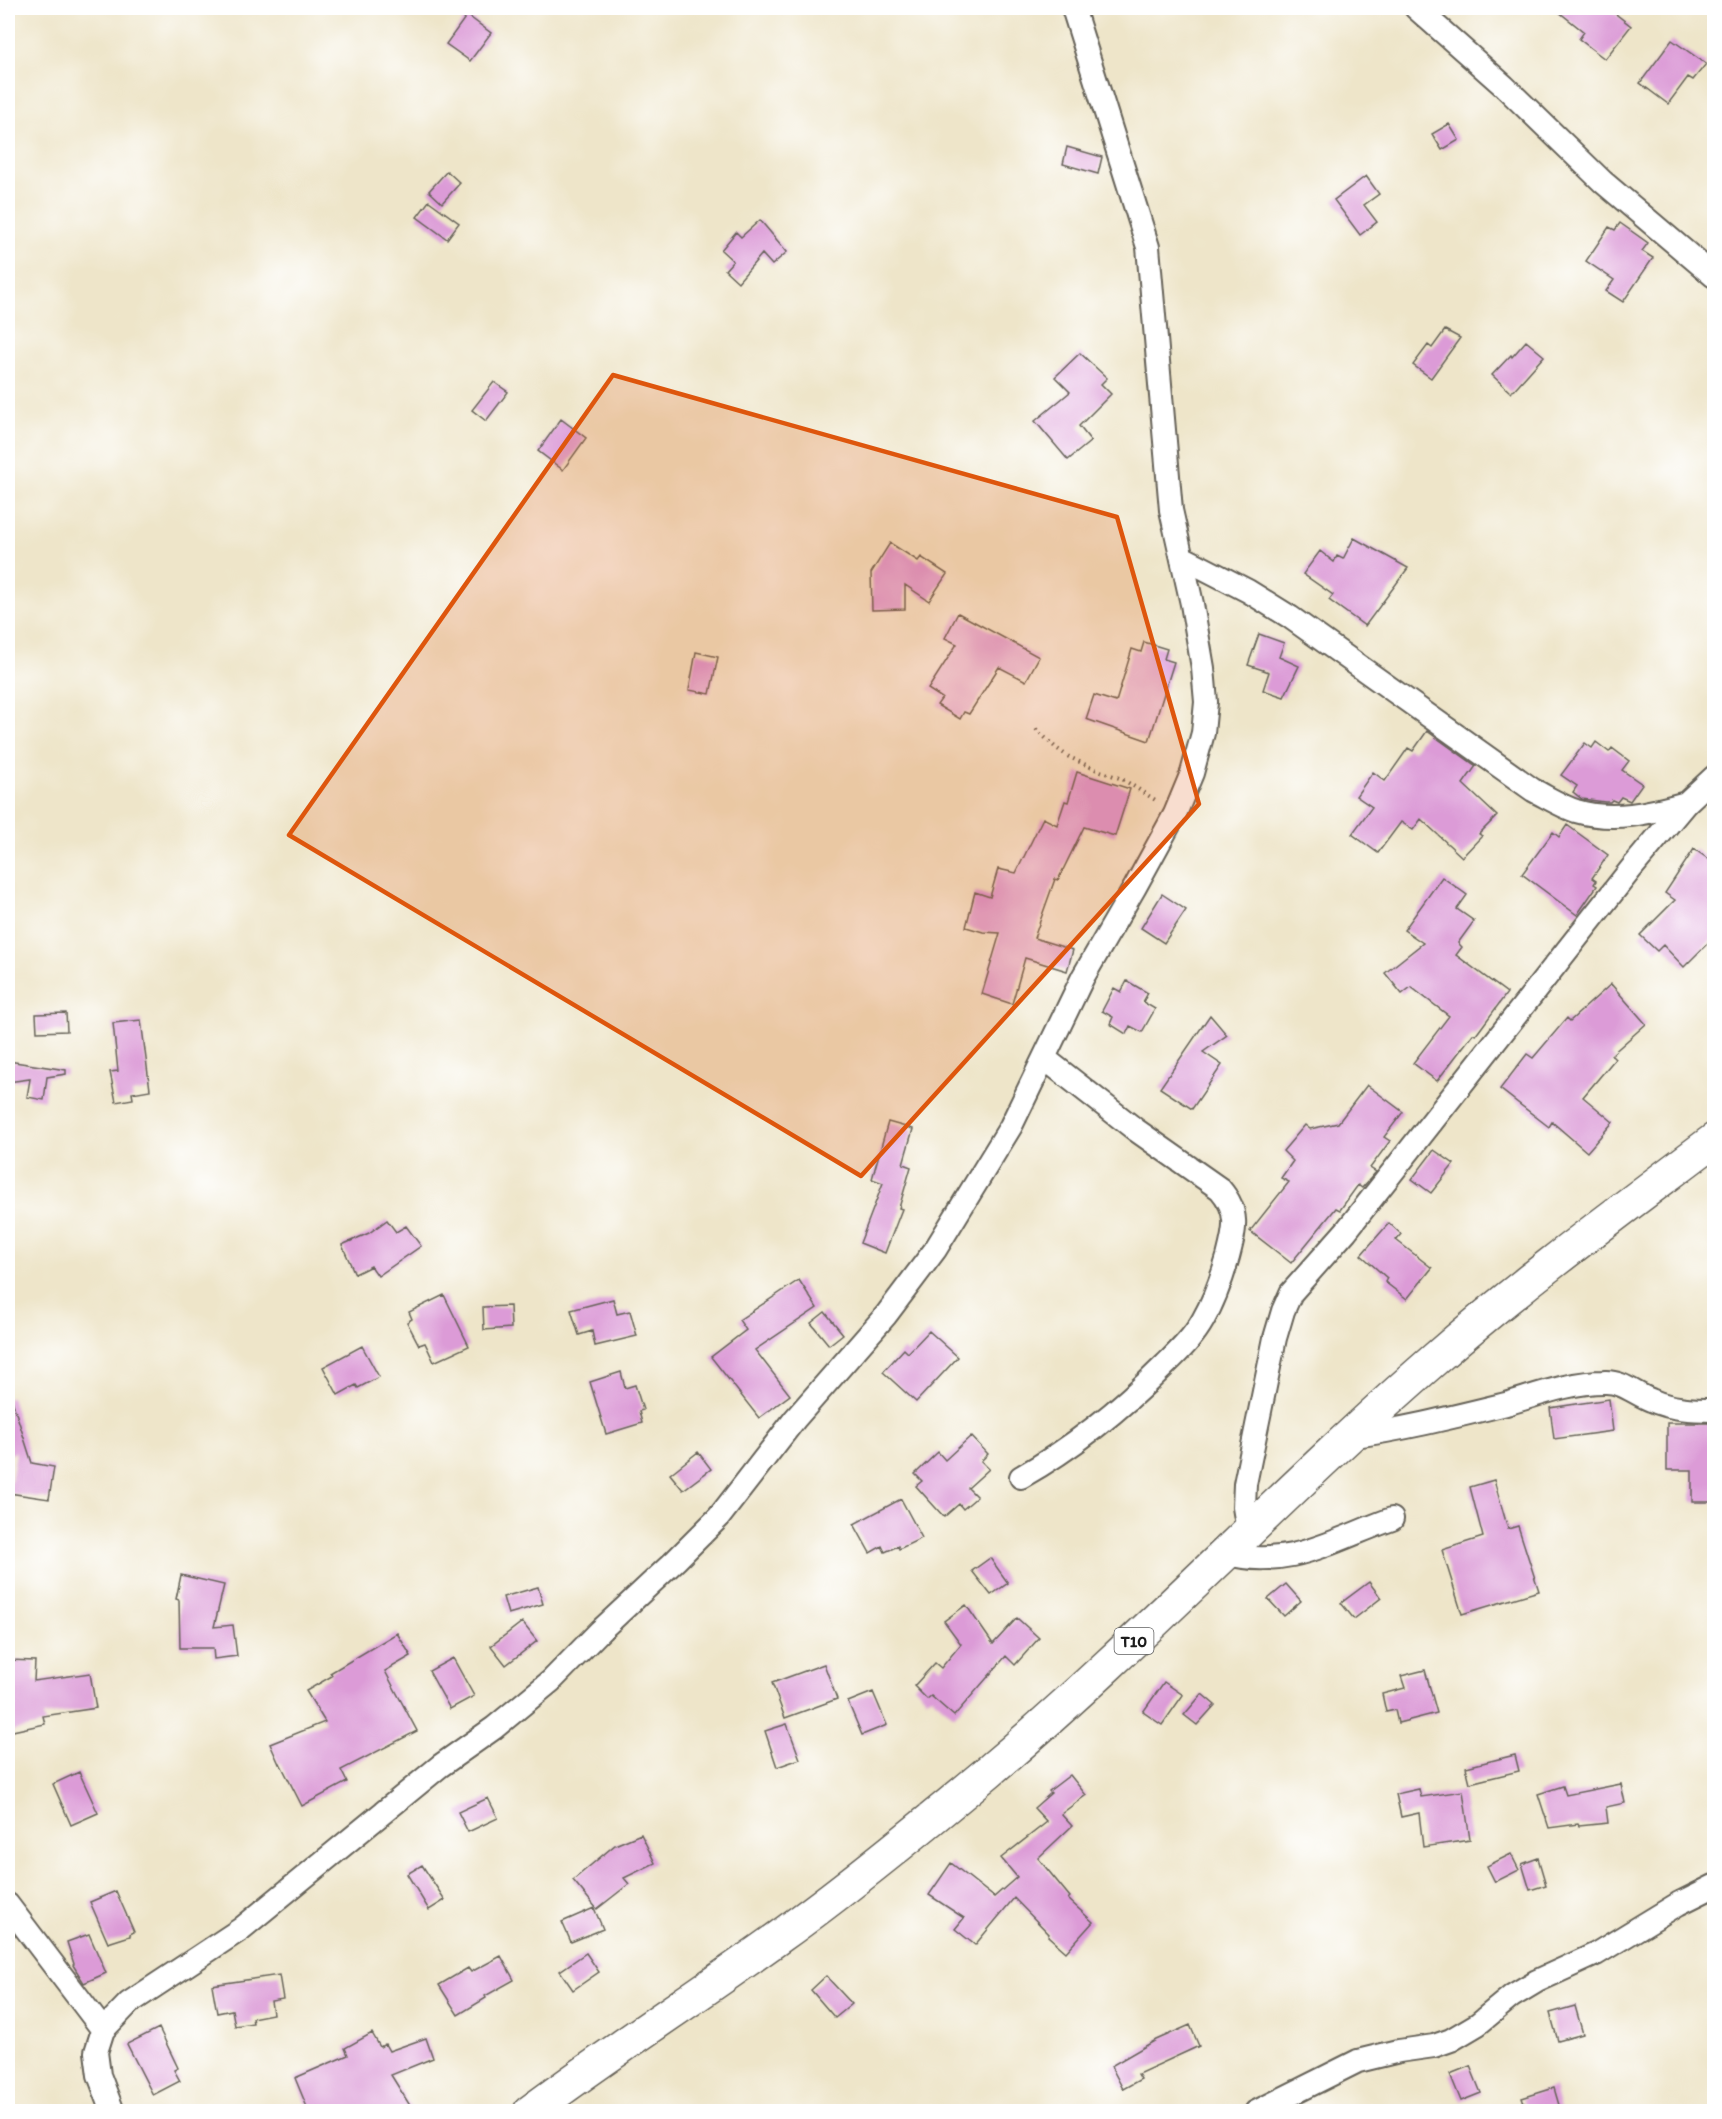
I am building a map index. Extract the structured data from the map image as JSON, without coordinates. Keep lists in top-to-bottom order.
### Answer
{
  "streets": {
    "highway": ["T10"]
  }
}
